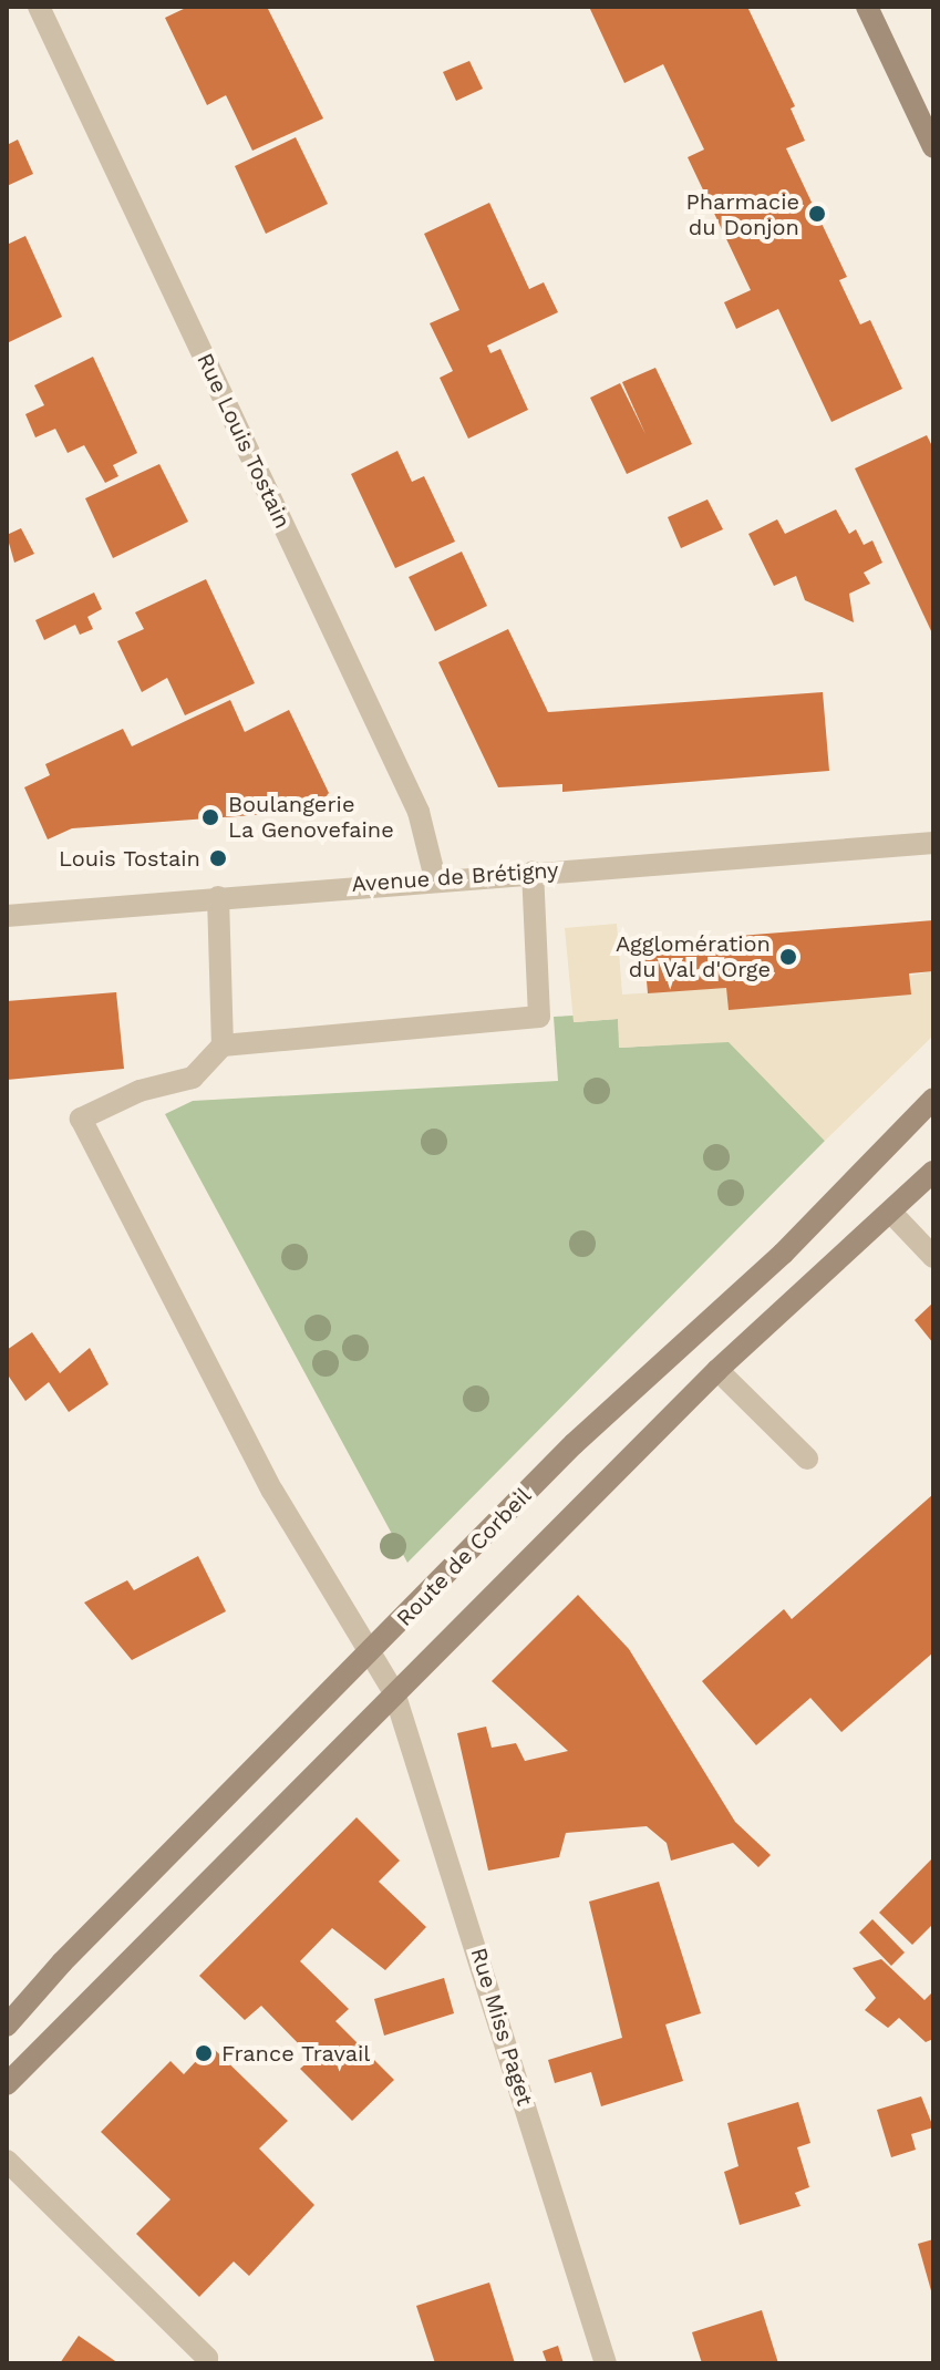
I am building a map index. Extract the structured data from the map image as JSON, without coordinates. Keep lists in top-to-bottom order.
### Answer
{
  "streets": {
    "main road": ["Route de Corbeil"],
    "street": ["Rue Louis Tostain", "Avenue de Brétigny", "Rue Miss Paget"]
  },
  "crossings": [
    ["Rue Louis Tostain", "Avenue de Brétigny"],
    ["Route de Corbeil", "Rue Miss Paget"]
  ],
  "places": [
    "Pharmacie du Donjon",
    "Boulangerie La Genovefaine",
    "Louis Tostain",
    "Agglomération du Val d'Orge",
    "France Travail"
  ]
}
